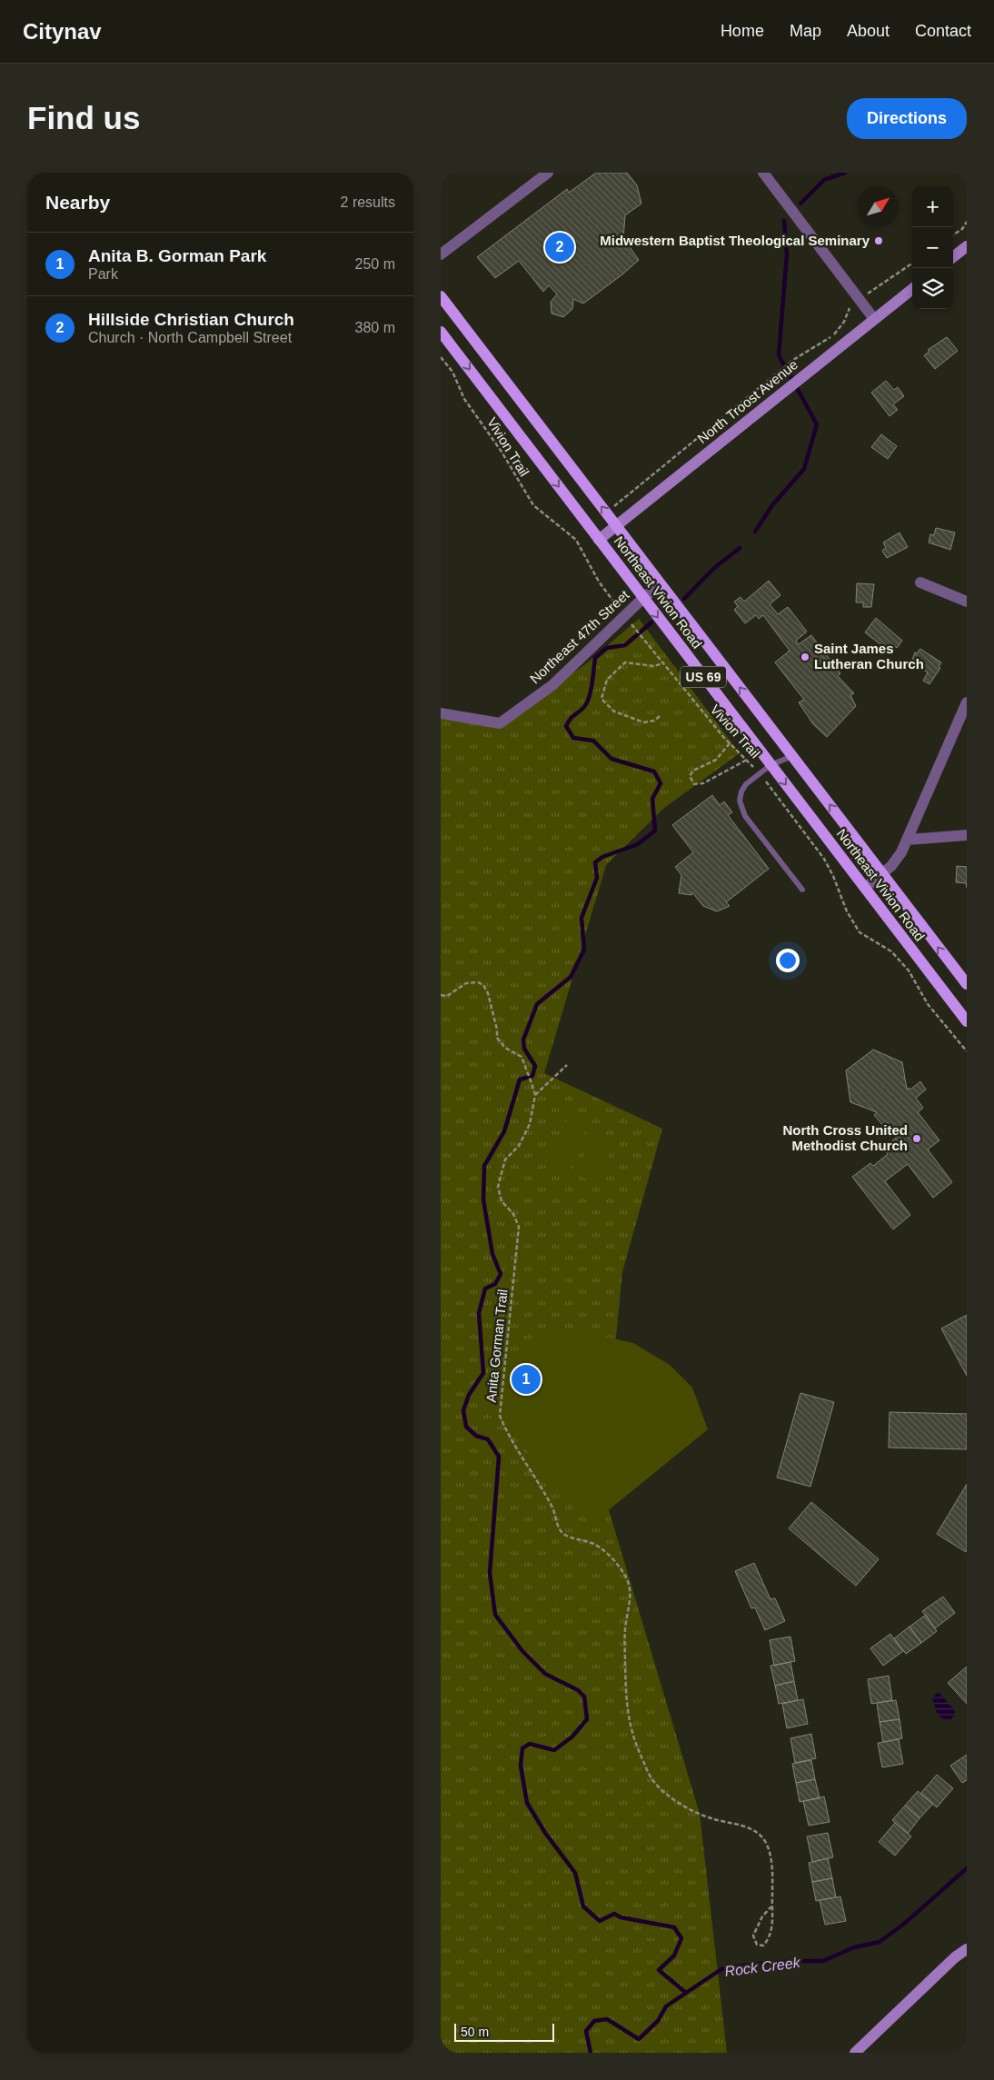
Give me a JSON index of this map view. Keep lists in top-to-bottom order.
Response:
{
  "streets": {
    "main road": ["Northeast Vivion Road", "US 69"],
    "street": ["North Troost Avenue", "Northeast 47th Street"],
    "path": ["Vivion Trail", "Anita Gorman Trail"]
  },
  "crossings": [
    ["North Troost Avenue", "Northeast Vivion Road"],
    ["Vivion Trail", "Northeast 47th Street"],
    ["Northeast Vivion Road", "Northeast 47th Street"]
  ],
  "water": ["Rock Creek"],
  "places": ["Midwestern Baptist Theological Seminary", "Saint James Lutheran Church", "North Cross United Methodist Church"],
  "scale_bar": "50 m",
  "north": "top right",
  "page": {
    "header": "Citynav",
    "nav": [
      "Home",
      "Map",
      "About",
      "Contact"
    ],
    "buttons": "Directions",
    "title": "Find us",
    "heading": ["Nearby", "2 results"],
    "map_buttons": ["+", "−"],
    "pins": ["2", "1"],
    "list": [
      {
        "mark": "1",
        "name": "Anita B. Gorman Park",
        "note": "Park",
        "value": "250 m"
      },
      {
        "mark": "2",
        "name": "Hillside Christian Church",
        "note": "Church · North Campbell Street",
        "value": "380 m"
      }
    ],
    "scale": "50 m"
  }
}
